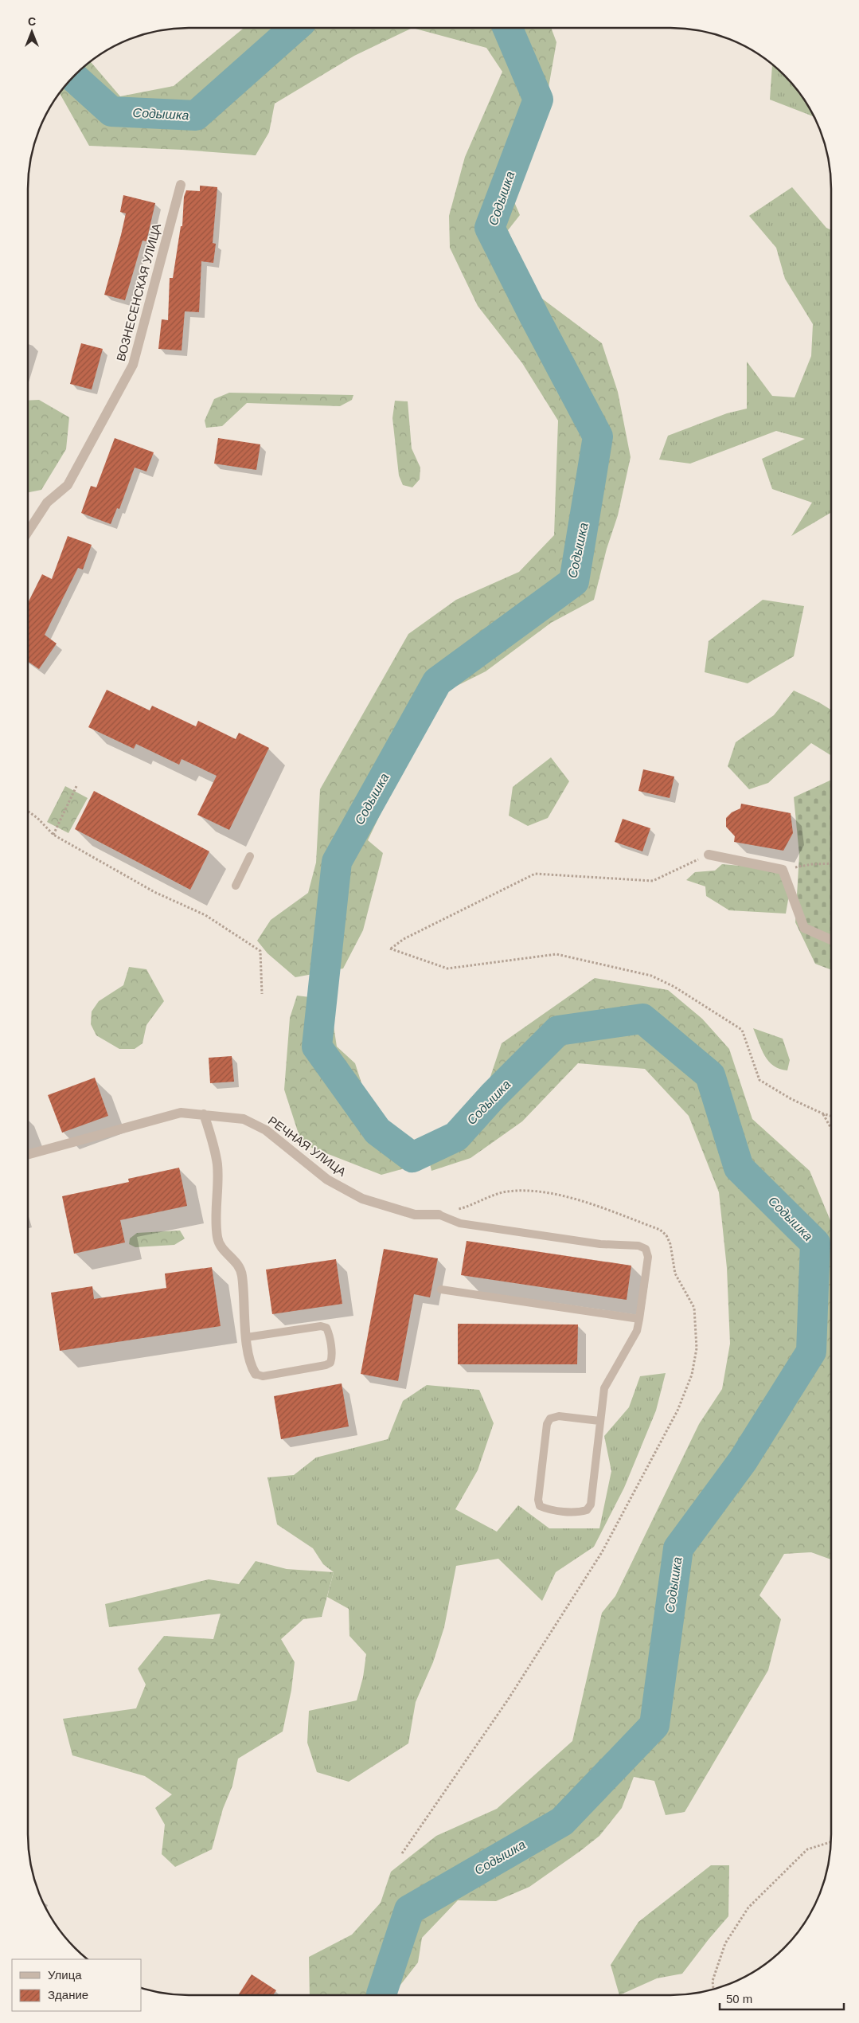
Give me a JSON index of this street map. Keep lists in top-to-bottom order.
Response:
{
  "streets": {
    "street": ["ВОЗНЕСЕНСКАЯ УЛИЦА", "РЕЧНАЯ УЛИЦА"]
  },
  "water": ["Содышка"],
  "legend": ["Улица", "Здание"],
  "scale_bar": "50 m",
  "north": "top"
}
